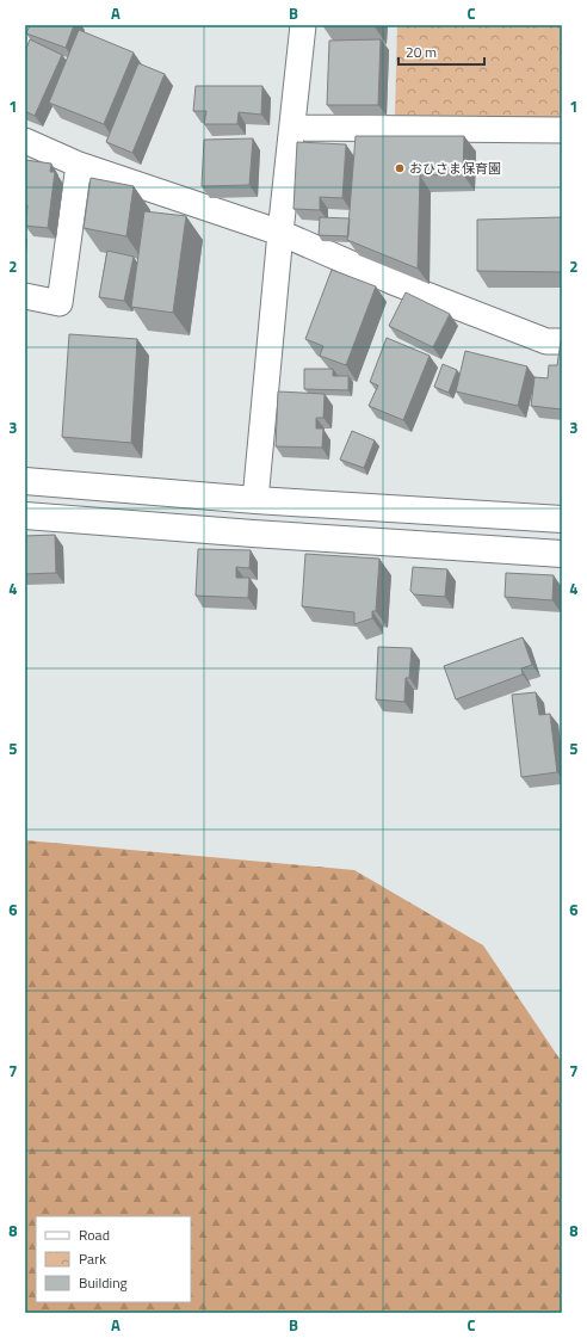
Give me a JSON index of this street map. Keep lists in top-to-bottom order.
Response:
{
  "places": ["おひさま保育園"],
  "legend": ["Road", "Park", "Building"],
  "scale_bar": "20 m",
  "grid": {
    "columns": ["A", "B", "C"],
    "rows": [
      "1",
      "2",
      "3",
      "4",
      "5",
      "6",
      "7",
      "8"
    ]
  }
}
